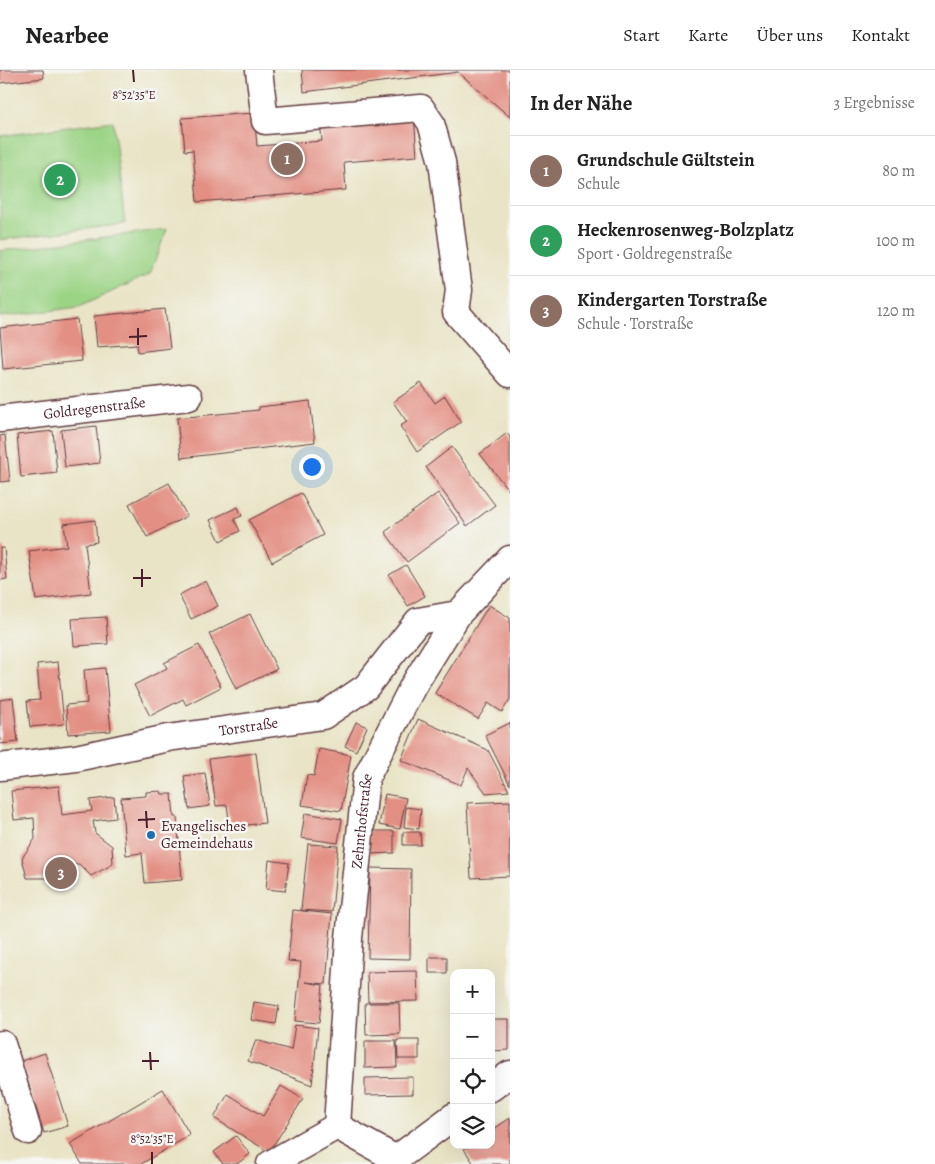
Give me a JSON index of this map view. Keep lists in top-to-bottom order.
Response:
{
  "streets": {
    "street": ["Goldregenstraße", "Torstraße", "Zehnthofstraße"]
  },
  "crossings": [
    ["Torstraße", "Zehnthofstraße"]
  ],
  "places": ["Evangelisches Gemeindehaus"],
  "page": {
    "header": "Nearbee",
    "nav": [
      "Start",
      "Karte",
      "Über uns",
      "Kontakt"
    ],
    "heading": ["In der Nähe", "3 Ergebnisse"],
    "list": [
      {
        "mark": "1",
        "name": "Grundschule Gültstein",
        "note": "Schule",
        "value": "80 m"
      },
      {
        "mark": "2",
        "name": "Heckenrosenweg-Bolzplatz",
        "note": "Sport · Goldregenstraße",
        "value": "100 m"
      },
      {
        "mark": "3",
        "name": "Kindergarten Torstraße",
        "note": "Schule · Torstraße",
        "value": "120 m"
      }
    ],
    "pins": ["1", "2", "3"],
    "map_buttons": ["+", "−"]
  },
  "coordinates": ["8°52'35\"E"]
}
